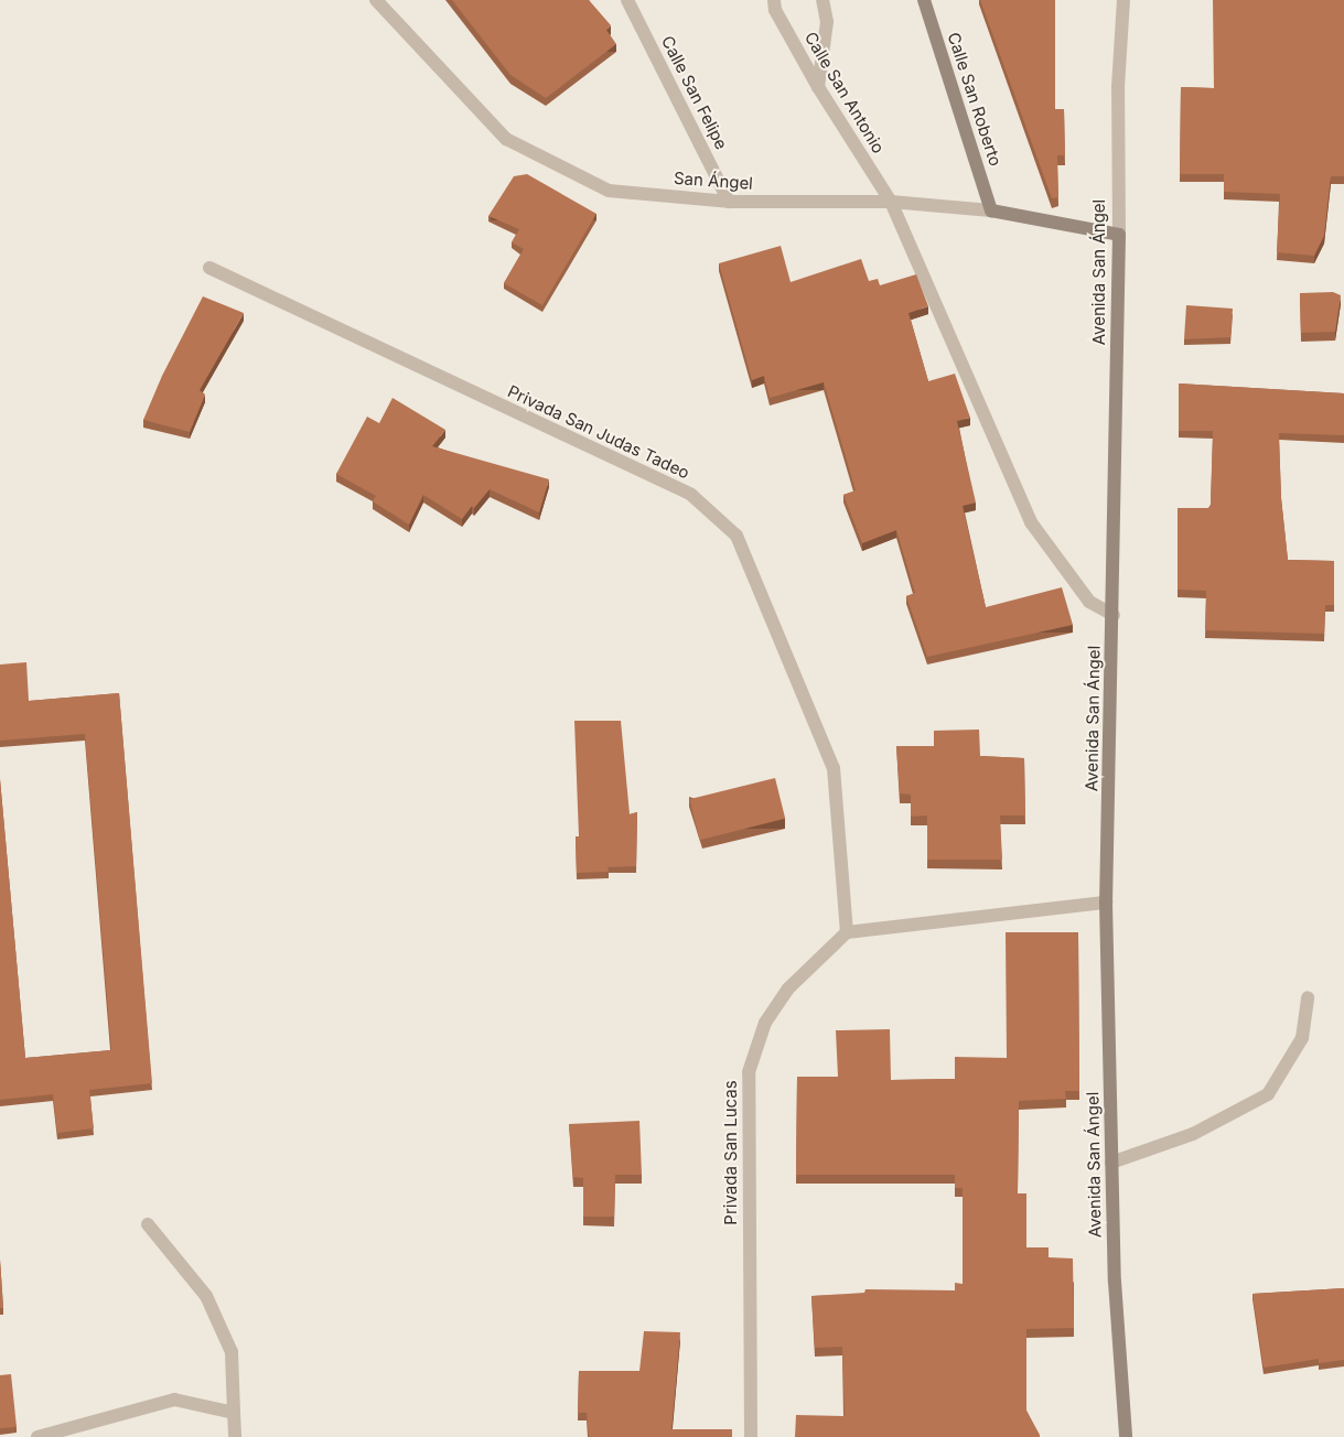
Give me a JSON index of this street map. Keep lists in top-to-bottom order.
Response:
{
  "streets": {
    "main road": ["Calle San Roberto", "San Ángel", "Avenida San Ángel"],
    "street": [
      "Calle San Felipe",
      "Calle San Antonio",
      "Privada San Judas Tadeo",
      "Privada San Lucas"
    ]
  },
  "crossings": [
    ["Calle San Felipe", "San Ángel"],
    ["Calle San Antonio", "San Ángel"],
    ["Calle San Antonio", "Avenida San Ángel"],
    ["Calle San Roberto", "San Ángel"],
    ["San Ángel", "Avenida San Ángel"],
    ["Privada San Judas Tadeo", "Privada San Lucas"]
  ]
}
